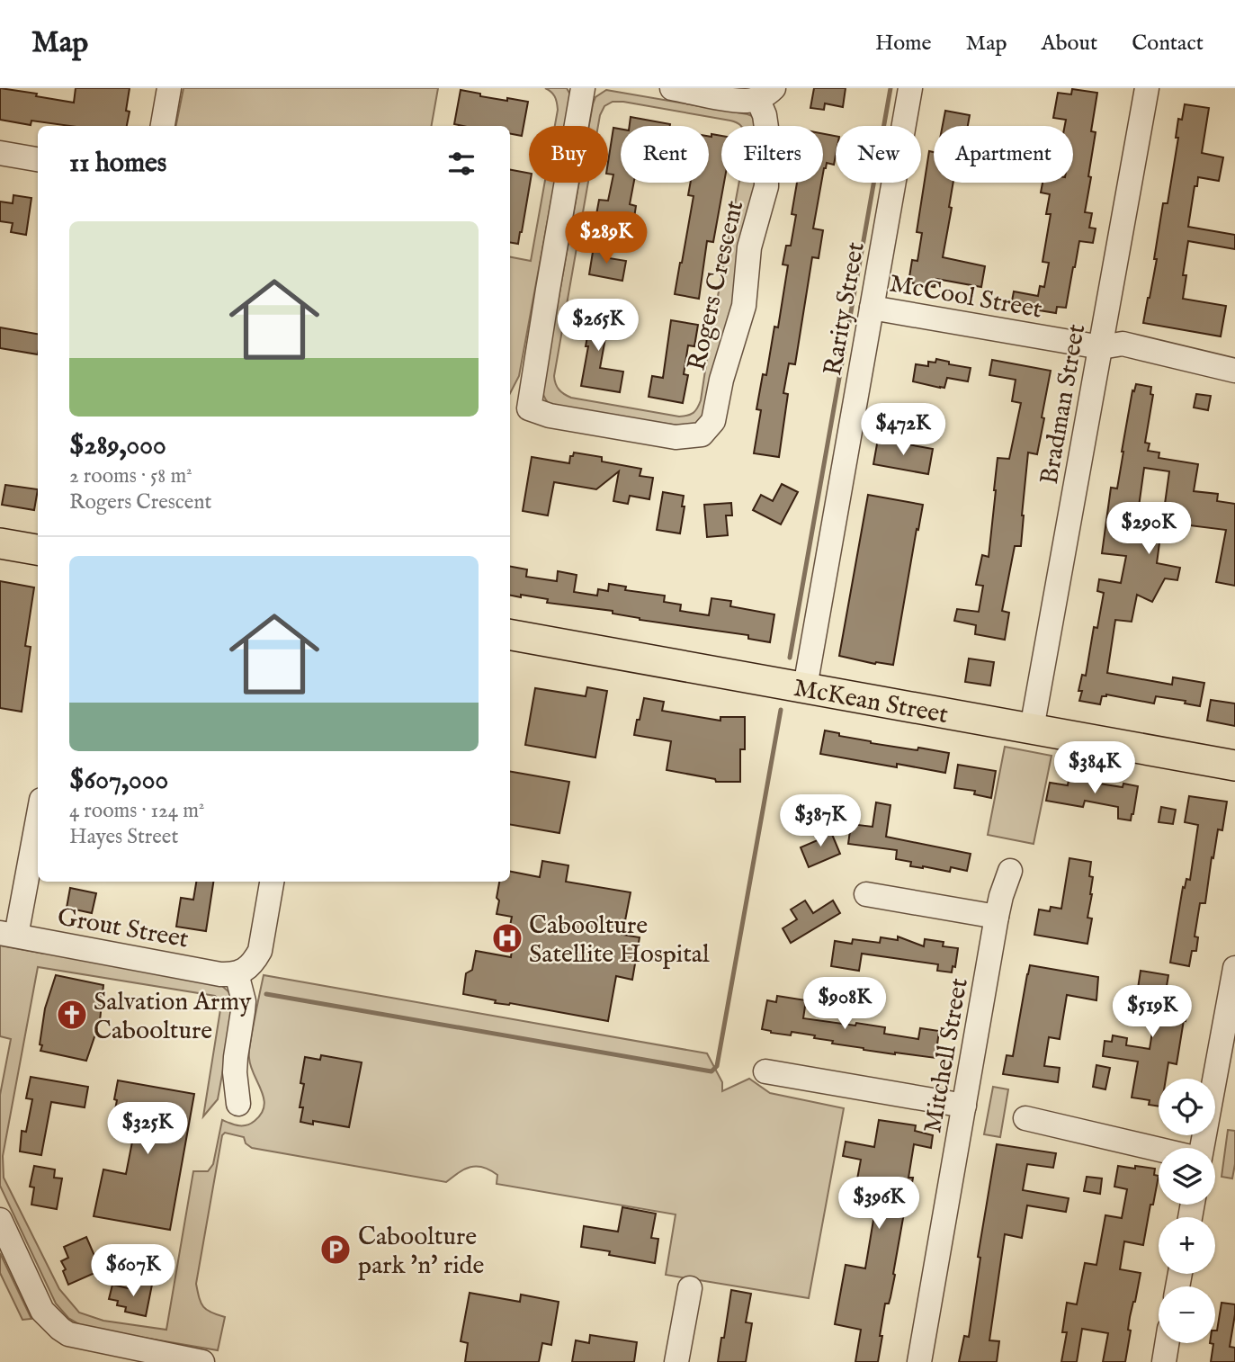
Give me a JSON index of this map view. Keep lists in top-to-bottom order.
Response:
{
  "streets": {
    "main road": ["McKean Street"],
    "street": [
      "Rogers Crescent",
      "McCool Street",
      "Rarity Street",
      "Bradman Street",
      "Grout Street",
      "Mitchell Street"
    ]
  },
  "crossings": [
    ["McCool Street", "Rarity Street"],
    ["McCool Street", "Bradman Street"],
    ["Rarity Street", "McKean Street"],
    ["Bradman Street", "McKean Street"]
  ],
  "places": {
    "hospital": ["Caboolture Satellite Hospital"],
    "church": ["Salvation Army Caboolture"],
    "parking": ["Caboolture park 'n' ride"]
  },
  "page": {
    "header": "Map",
    "nav": [
      "Home",
      "Map",
      "About",
      "Contact"
    ],
    "chip": [
      "Buy",
      "Rent",
      "Filters",
      "New",
      "Apartment"
    ],
    "heading": "11 homes",
    "list": [
      {
        "name": "$289,000",
        "note": "2 rooms · 58 m² · Rogers Crescent"
      },
      {
        "name": "$607,000",
        "note": "4 rooms · 124 m² · Hayes Street"
      }
    ],
    "price": [
      "$289K",
      "$265K",
      "$472K",
      "$290K",
      "$384K",
      "$387K",
      "$908K",
      "$519K",
      "$325K",
      "$396K",
      "$607K"
    ],
    "map_buttons": ["+", "−"]
  }
}
